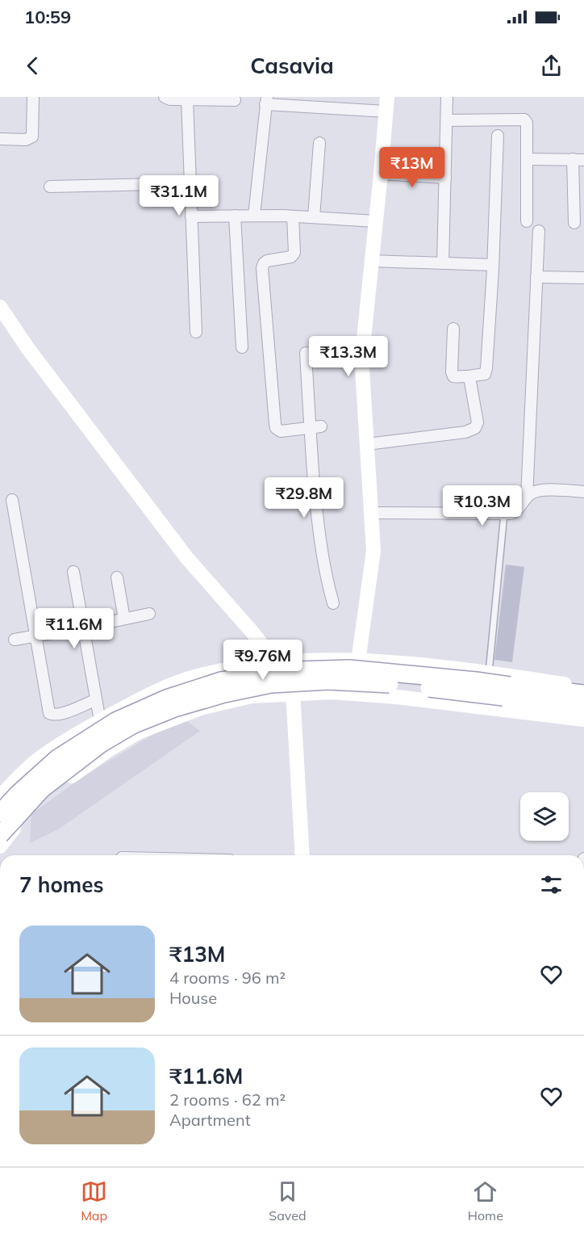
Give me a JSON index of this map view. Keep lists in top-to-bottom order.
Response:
{
  "page": {
    "status": "10:59",
    "header": "Casavia",
    "price": [
      "₹13M",
      "₹31.1M",
      "₹13.3M",
      "₹29.8M",
      "₹10.3M",
      "₹11.6M",
      "₹9.76M"
    ],
    "heading": "7 homes",
    "list": [
      {
        "name": "₹13M",
        "note": "4 rooms · 96 m² · House"
      },
      {
        "name": "₹11.6M",
        "note": "2 rooms · 62 m² · Apartment"
      }
    ],
    "tabs": ["Map", "Saved", "Home"]
  }
}
